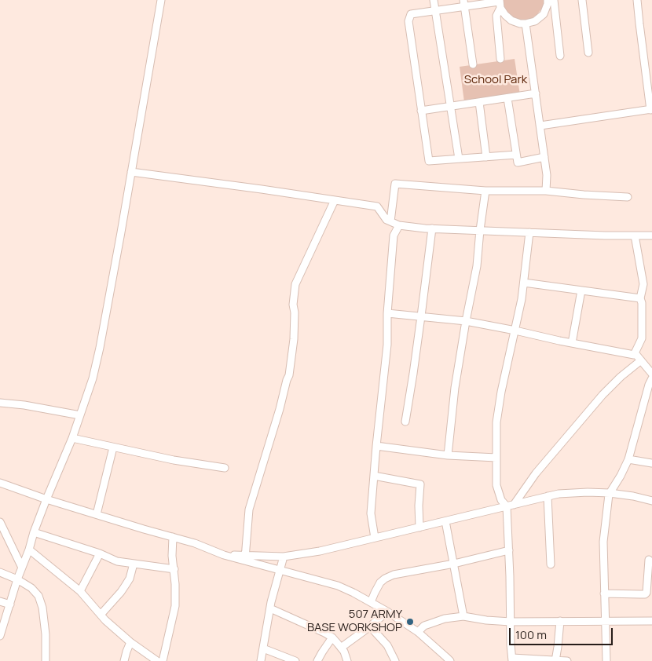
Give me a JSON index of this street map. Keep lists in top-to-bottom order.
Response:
{
  "parks": ["School Park"],
  "places": ["507 ARMY BASE WORKSHOP"],
  "scale_bar": "100 m"
}
